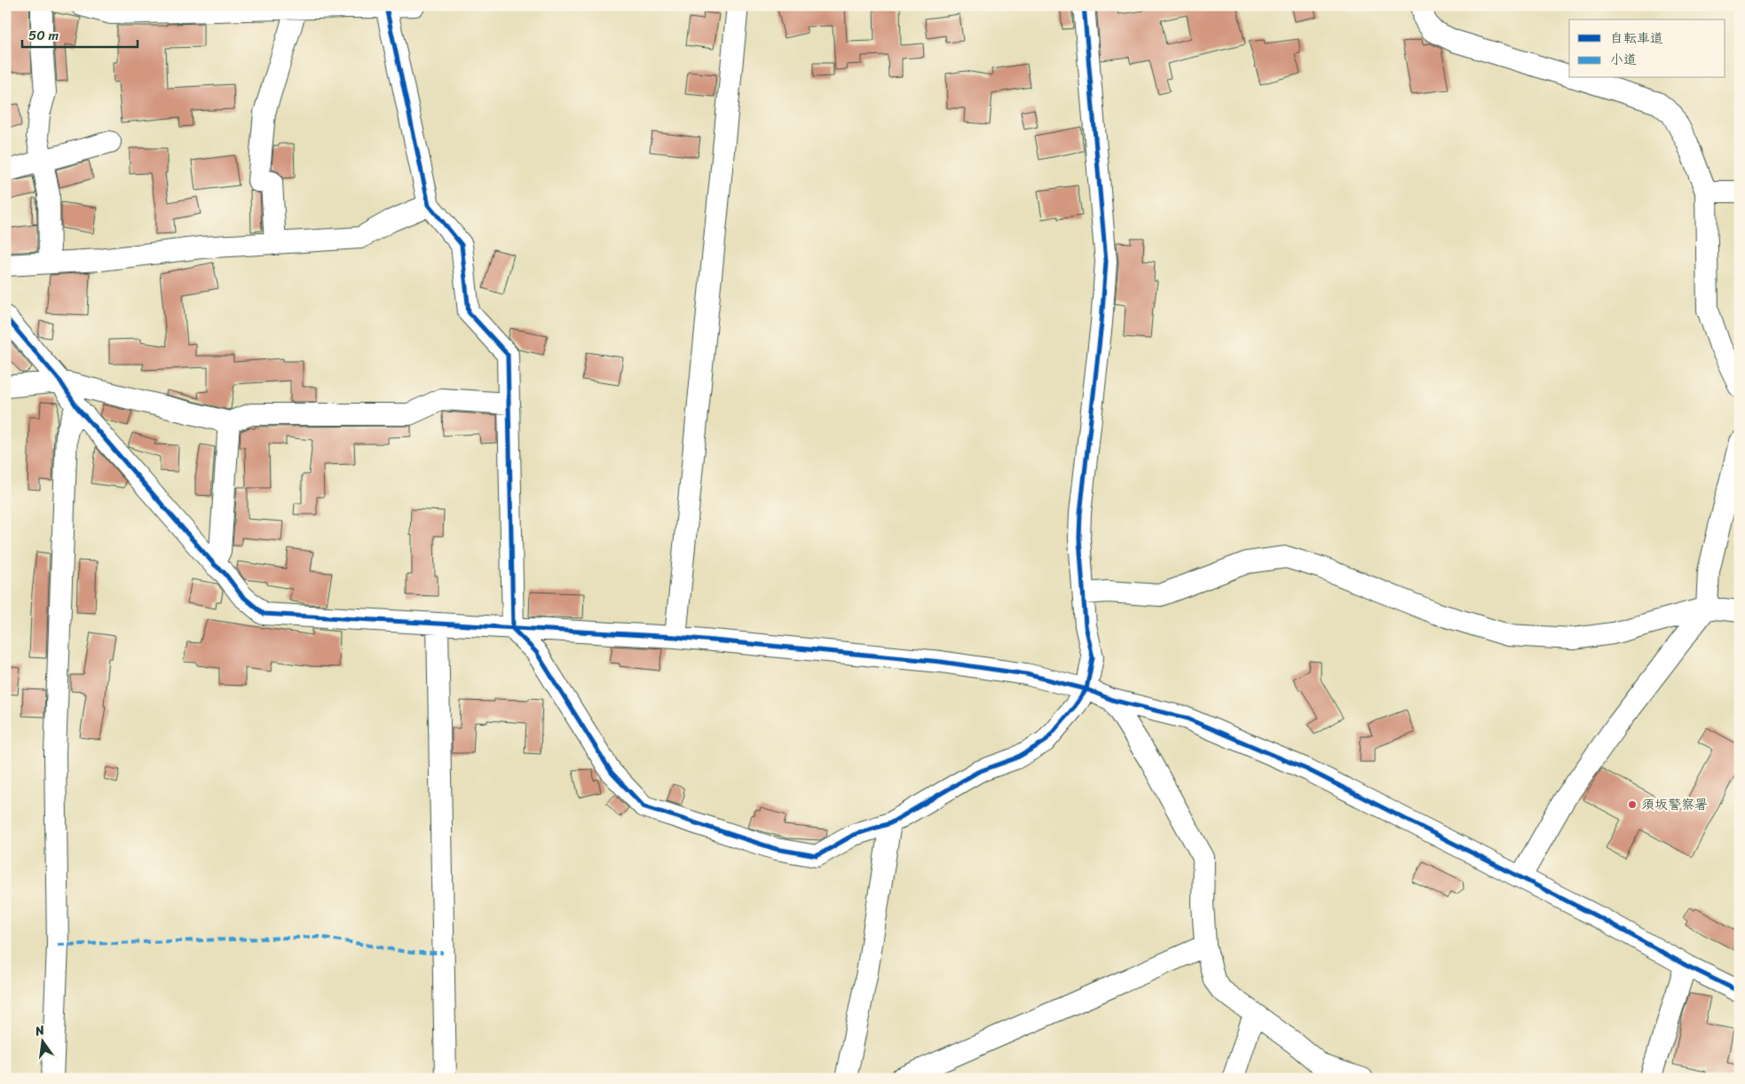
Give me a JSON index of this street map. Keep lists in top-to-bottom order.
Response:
{
  "places": ["須坂警察署"],
  "legend": ["自転車道", "小道"],
  "scale_bar": "50 m",
  "north": "top"
}
